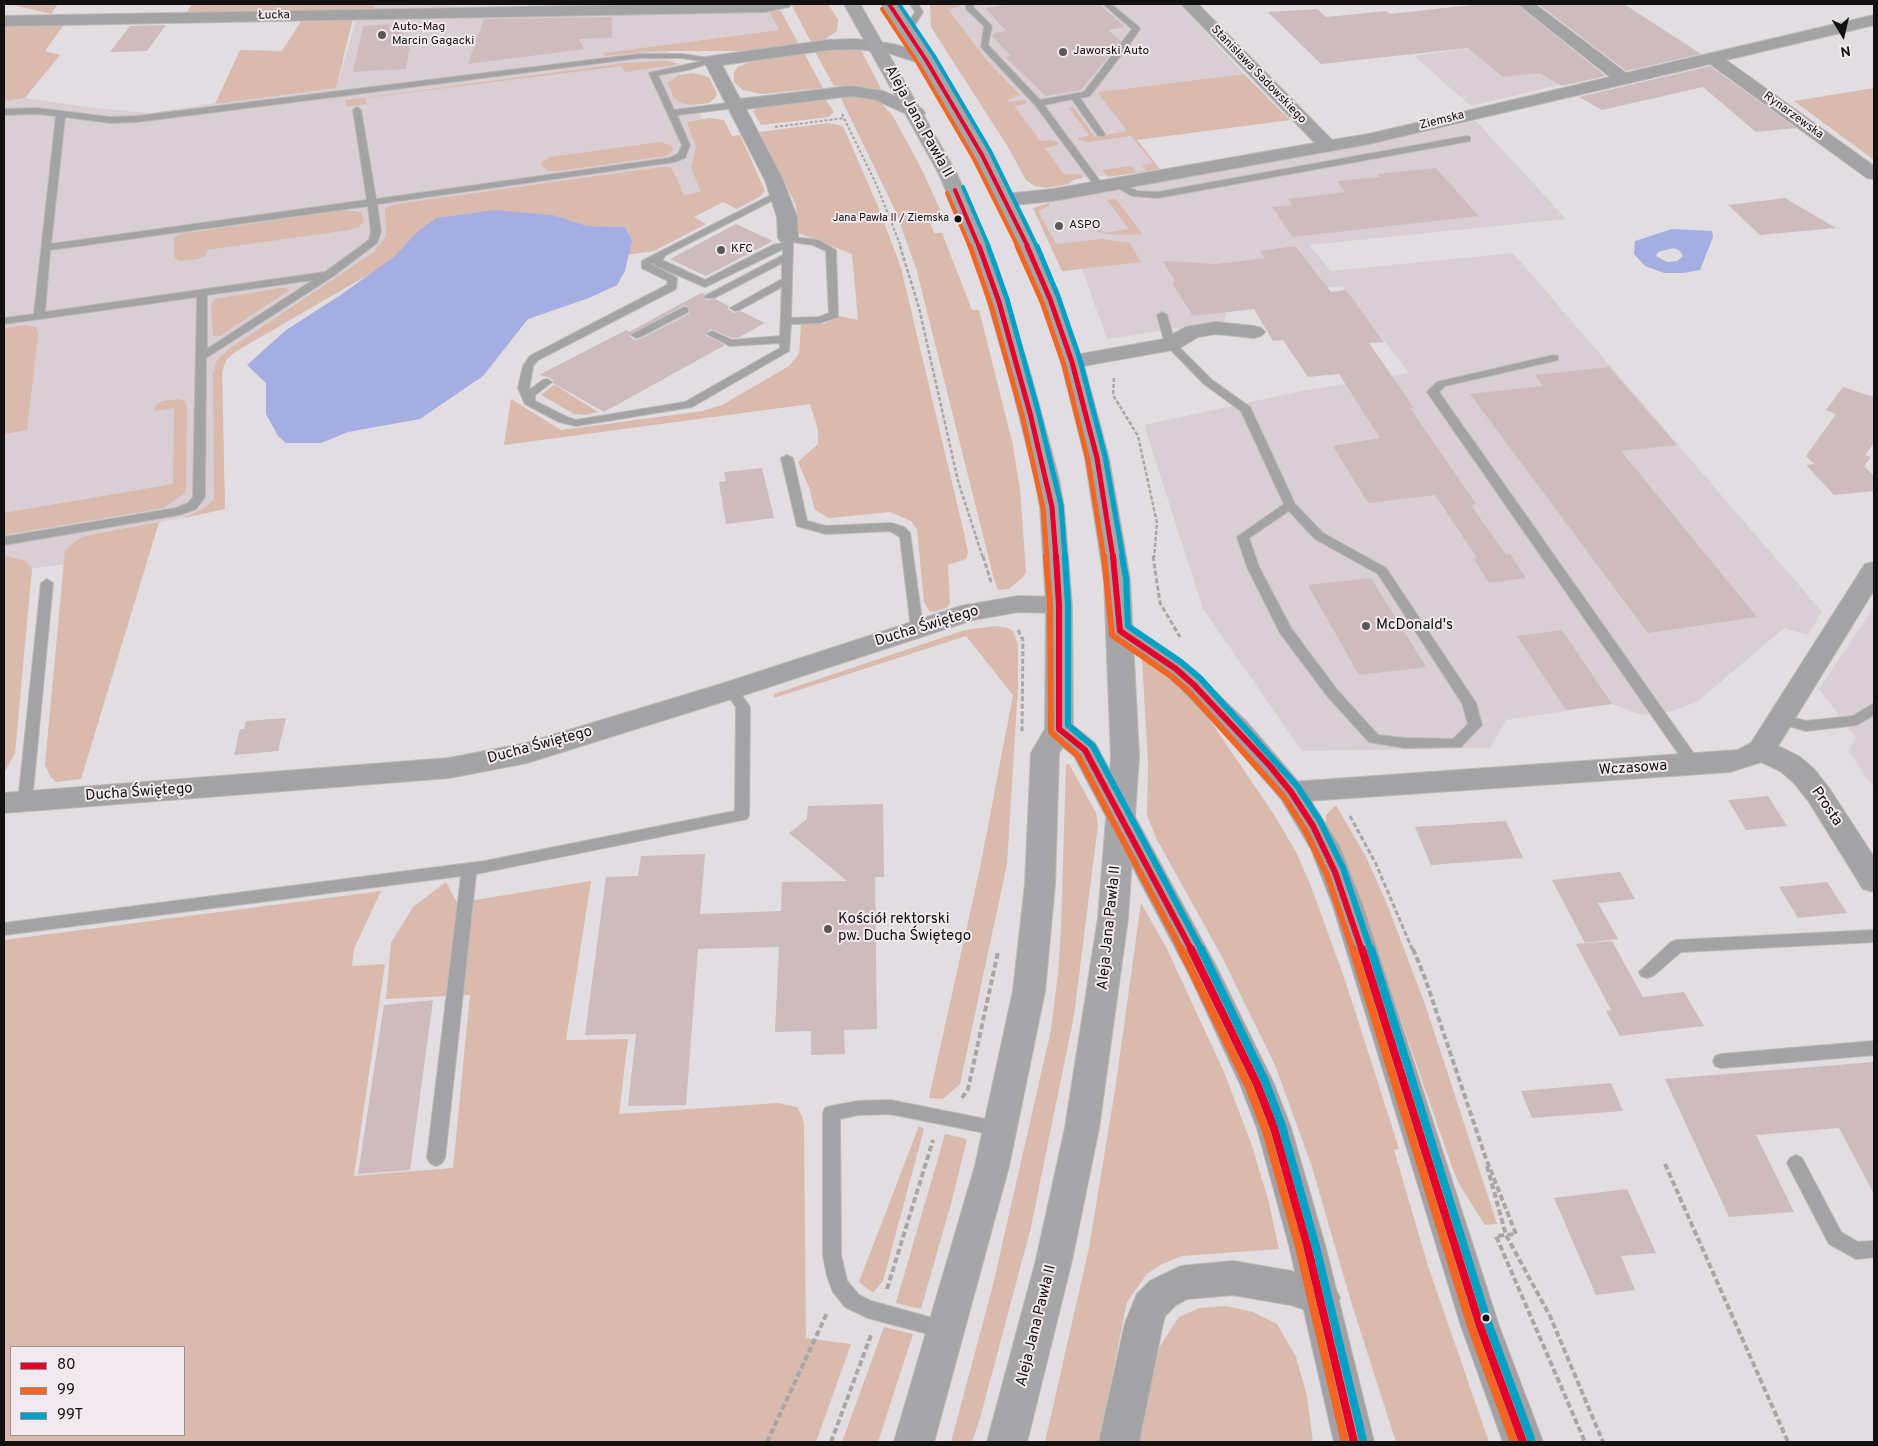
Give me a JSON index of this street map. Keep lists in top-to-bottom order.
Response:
{
  "streets": {
    "main road": ["Aleja Jana Pawła II"],
    "street": [
      "Łucka",
      "Stanisława Sadowskiego",
      "Rynarzewska",
      "Ziemska",
      "Ducha Świętego",
      "Wczasowa",
      "Prosta"
    ]
  },
  "crossings": [
    ["Stanisława Sadowskiego", "Ziemska"],
    ["Rynarzewska", "Ziemska"],
    ["Ziemska", "Aleja Jana Pawła II"],
    ["Aleja Jana Pawła II", "Ducha Świętego"],
    ["Wczasowa", "Prosta"]
  ],
  "places": [
    "Auto-Mag Marcin Gagacki",
    "Jaworski Auto",
    "Jana Pawła II / Ziemska",
    "ASPO",
    "KFC",
    "McDonald's",
    "Kościół rektorski pw. Ducha Świętego"
  ],
  "lines": ["transit line 80", "transit line 99T", "transit line 99"],
  "legend": ["80", "99", "99T"],
  "north": "bottom"
}
